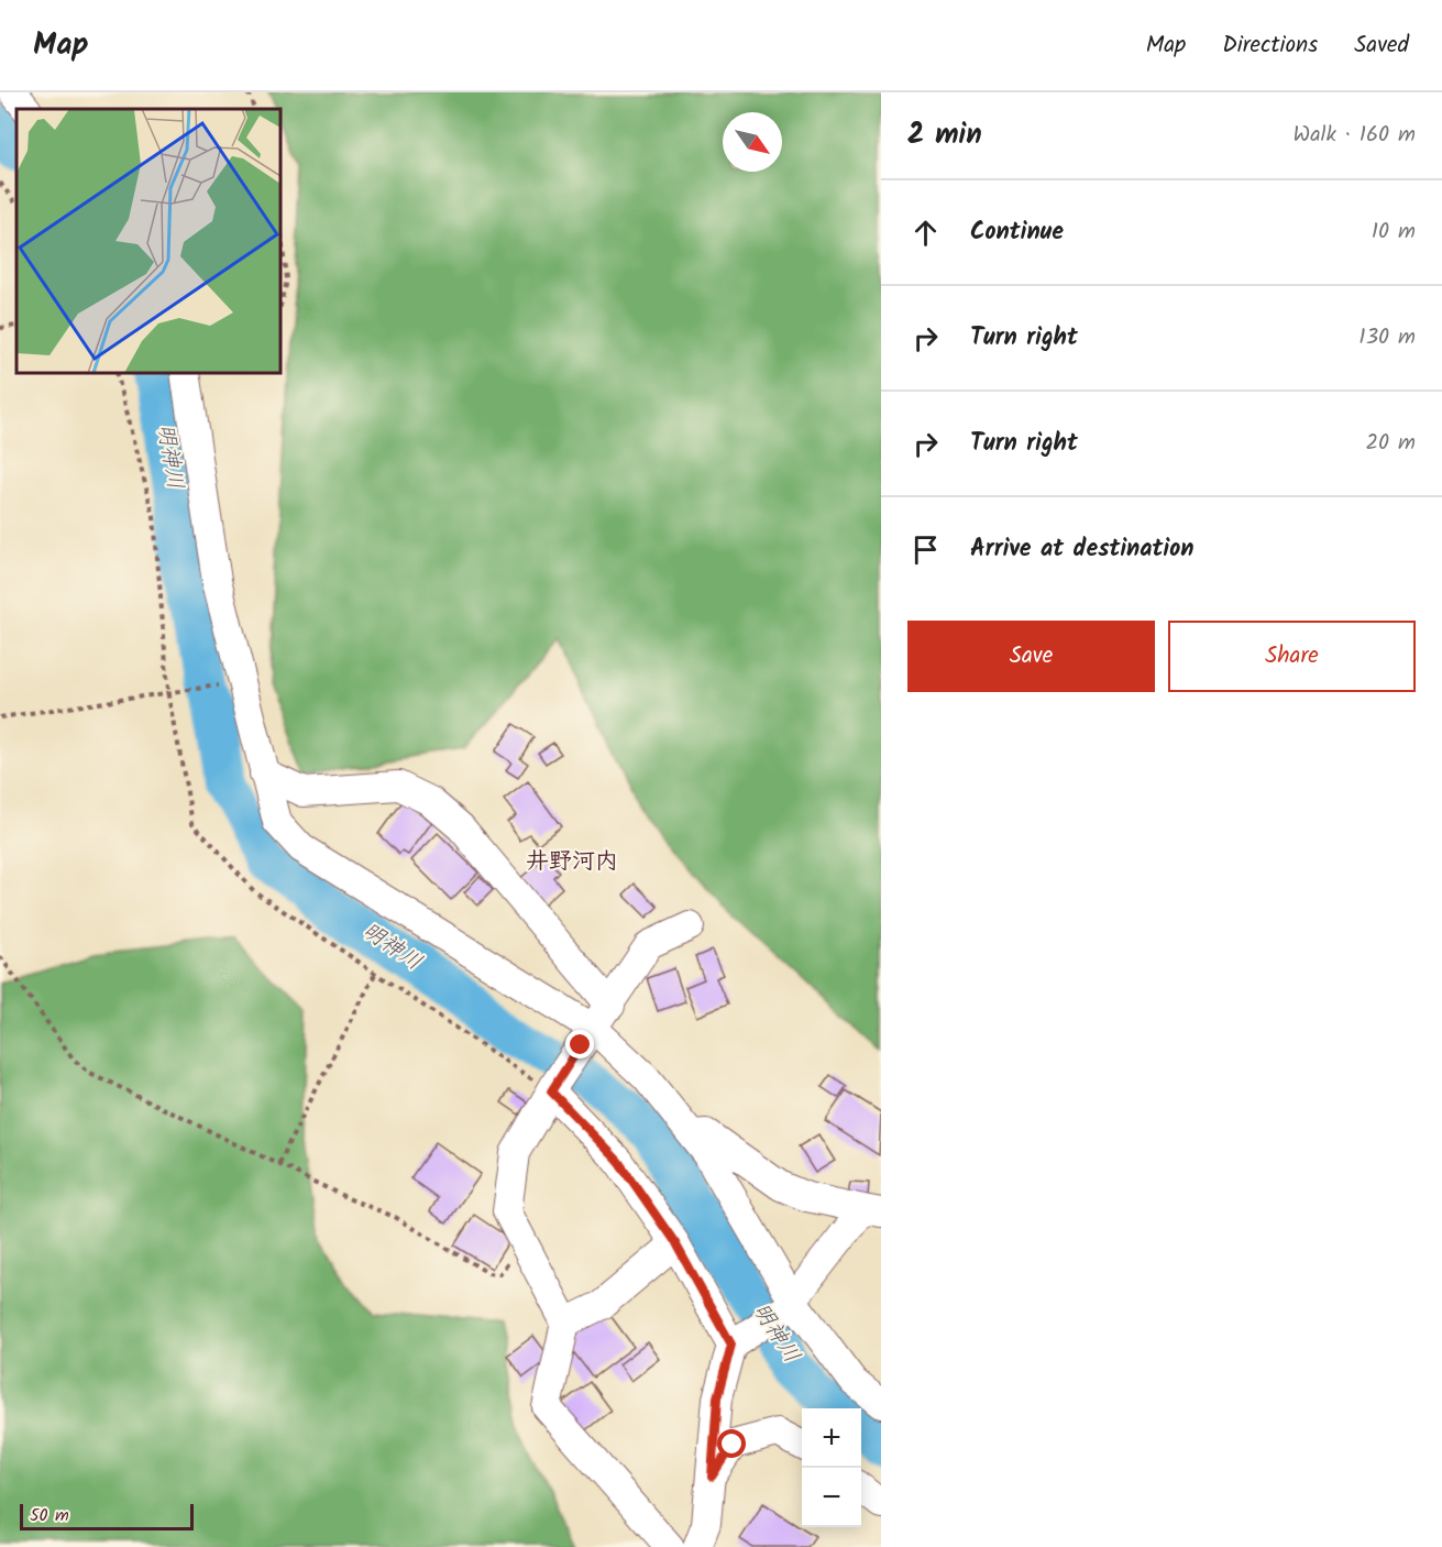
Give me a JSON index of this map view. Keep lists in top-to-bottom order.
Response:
{
  "districts": ["井野河内"],
  "water": ["明神川"],
  "scale_bar": "50 m",
  "north": "bottom right",
  "page": {
    "header": "Map",
    "nav": ["Map", "Directions", "Saved"],
    "heading": ["2 min", "Walk · 160 m"],
    "list": [
      ["Continue", "10 m"],
      ["Turn right", "130 m"],
      ["Turn right", "20 m"],
      "Arrive at destination"
    ],
    "buttons": ["Save", "Share"],
    "map_buttons": ["+", "−"],
    "scale": "50 m"
  }
}
